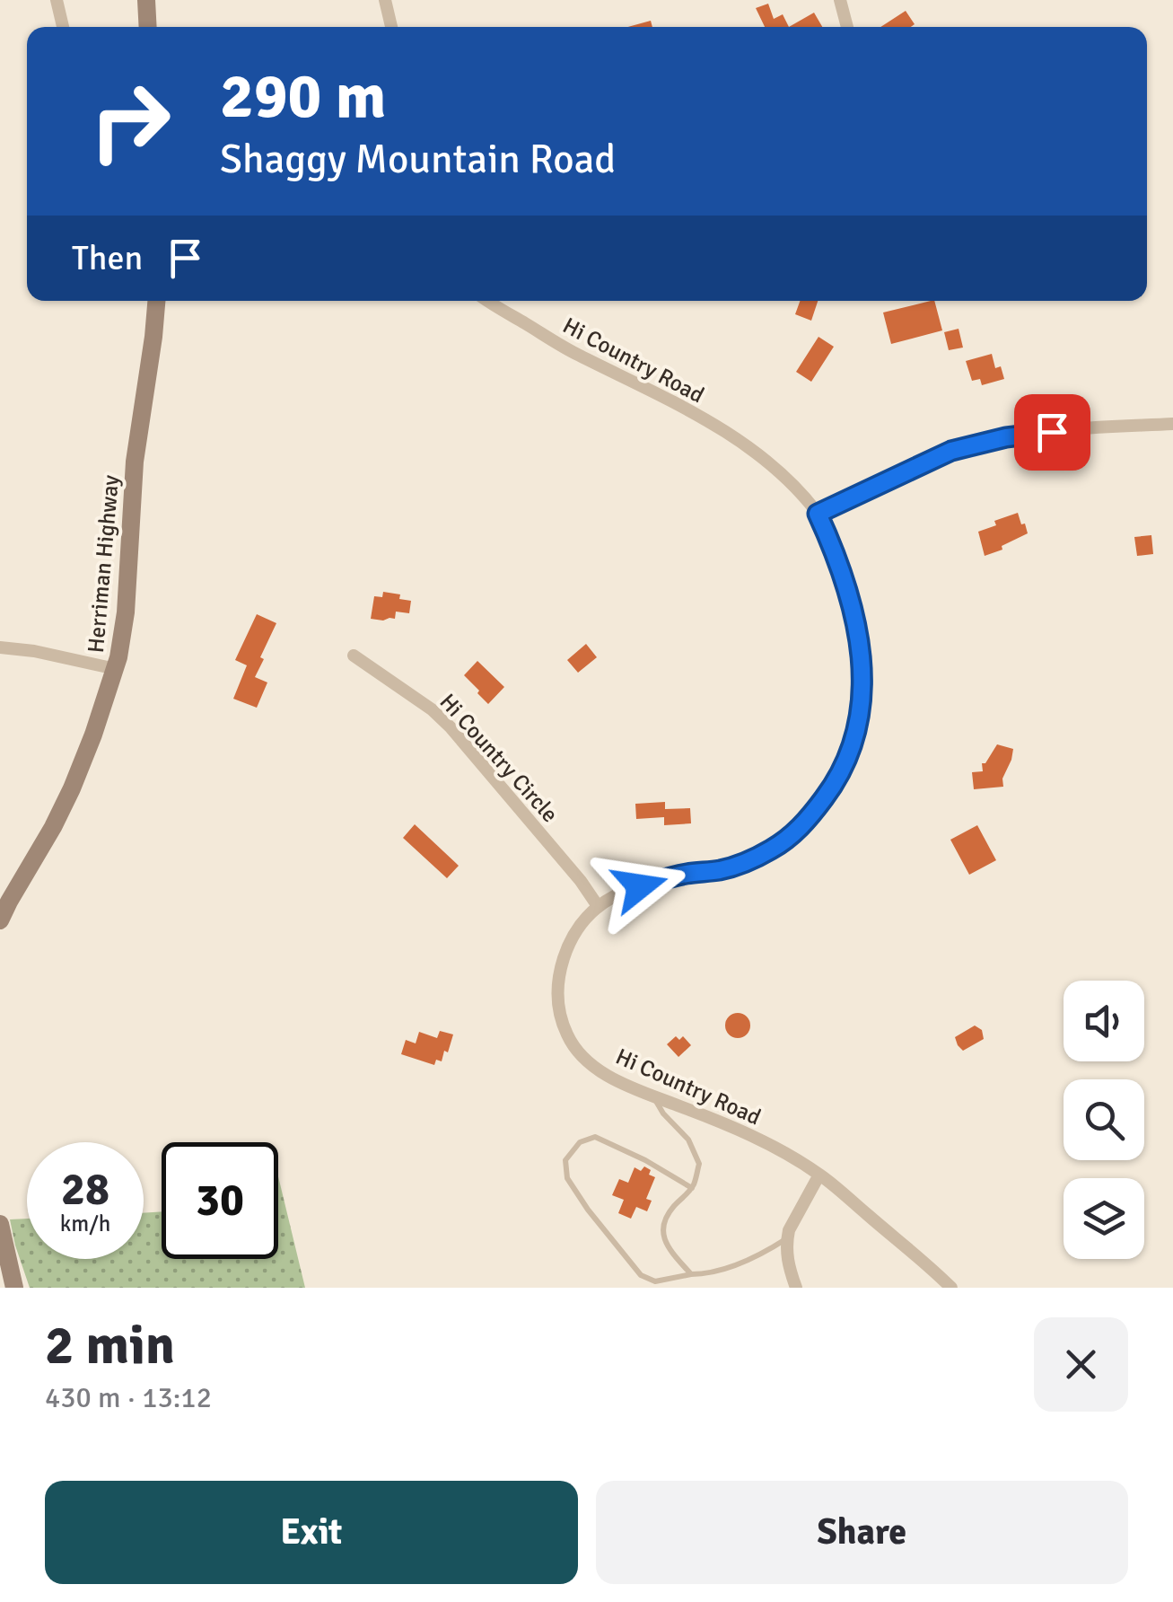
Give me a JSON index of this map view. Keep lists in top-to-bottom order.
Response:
{
  "streets": {
    "main road": ["Herriman Highway"],
    "street": ["Hi Country Road", "Hi Country Circle"]
  },
  "crossings": [
    ["Hi Country Road", "Hi Country Circle"]
  ],
  "page": {
    "turn": ["290 m", "Shaggy Mountain Road"],
    "then": "Then",
    "speed": "28 km/h",
    "limit": "30",
    "heading": ["2 min", "430 m · 13:12"],
    "buttons": ["Exit", "Share"]
  }
}
